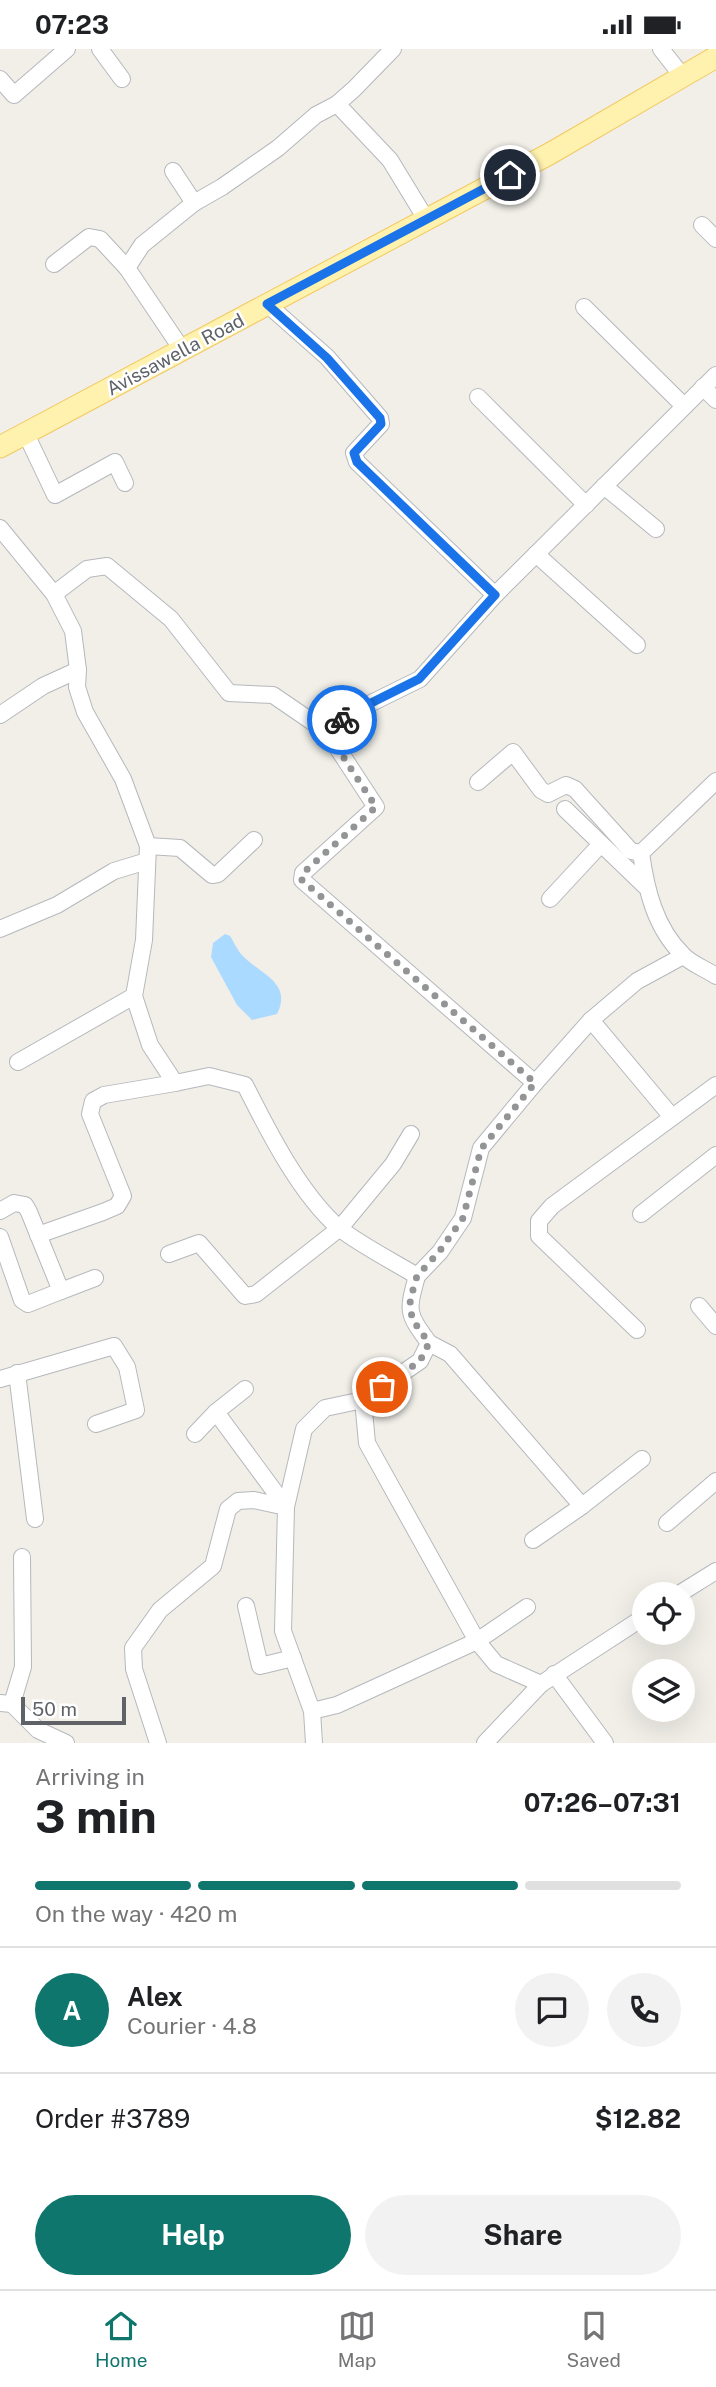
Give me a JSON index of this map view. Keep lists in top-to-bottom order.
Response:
{
  "streets": {
    "main road": ["Avissawella Road"]
  },
  "scale_bar": "50 m",
  "page": {
    "status": "07:23",
    "scale": "50 m",
    "heading": ["3 min", "Arriving in", "07:26–07:31"],
    "panel": [
      "Alex",
      "Courier · 4.8",
      "Order #3789",
      "$12.82"
    ],
    "bar": "On the way · 420 m",
    "round": "A",
    "buttons": ["Help", "Share"],
    "tabs": ["Home", "Map", "Saved"]
  }
}
